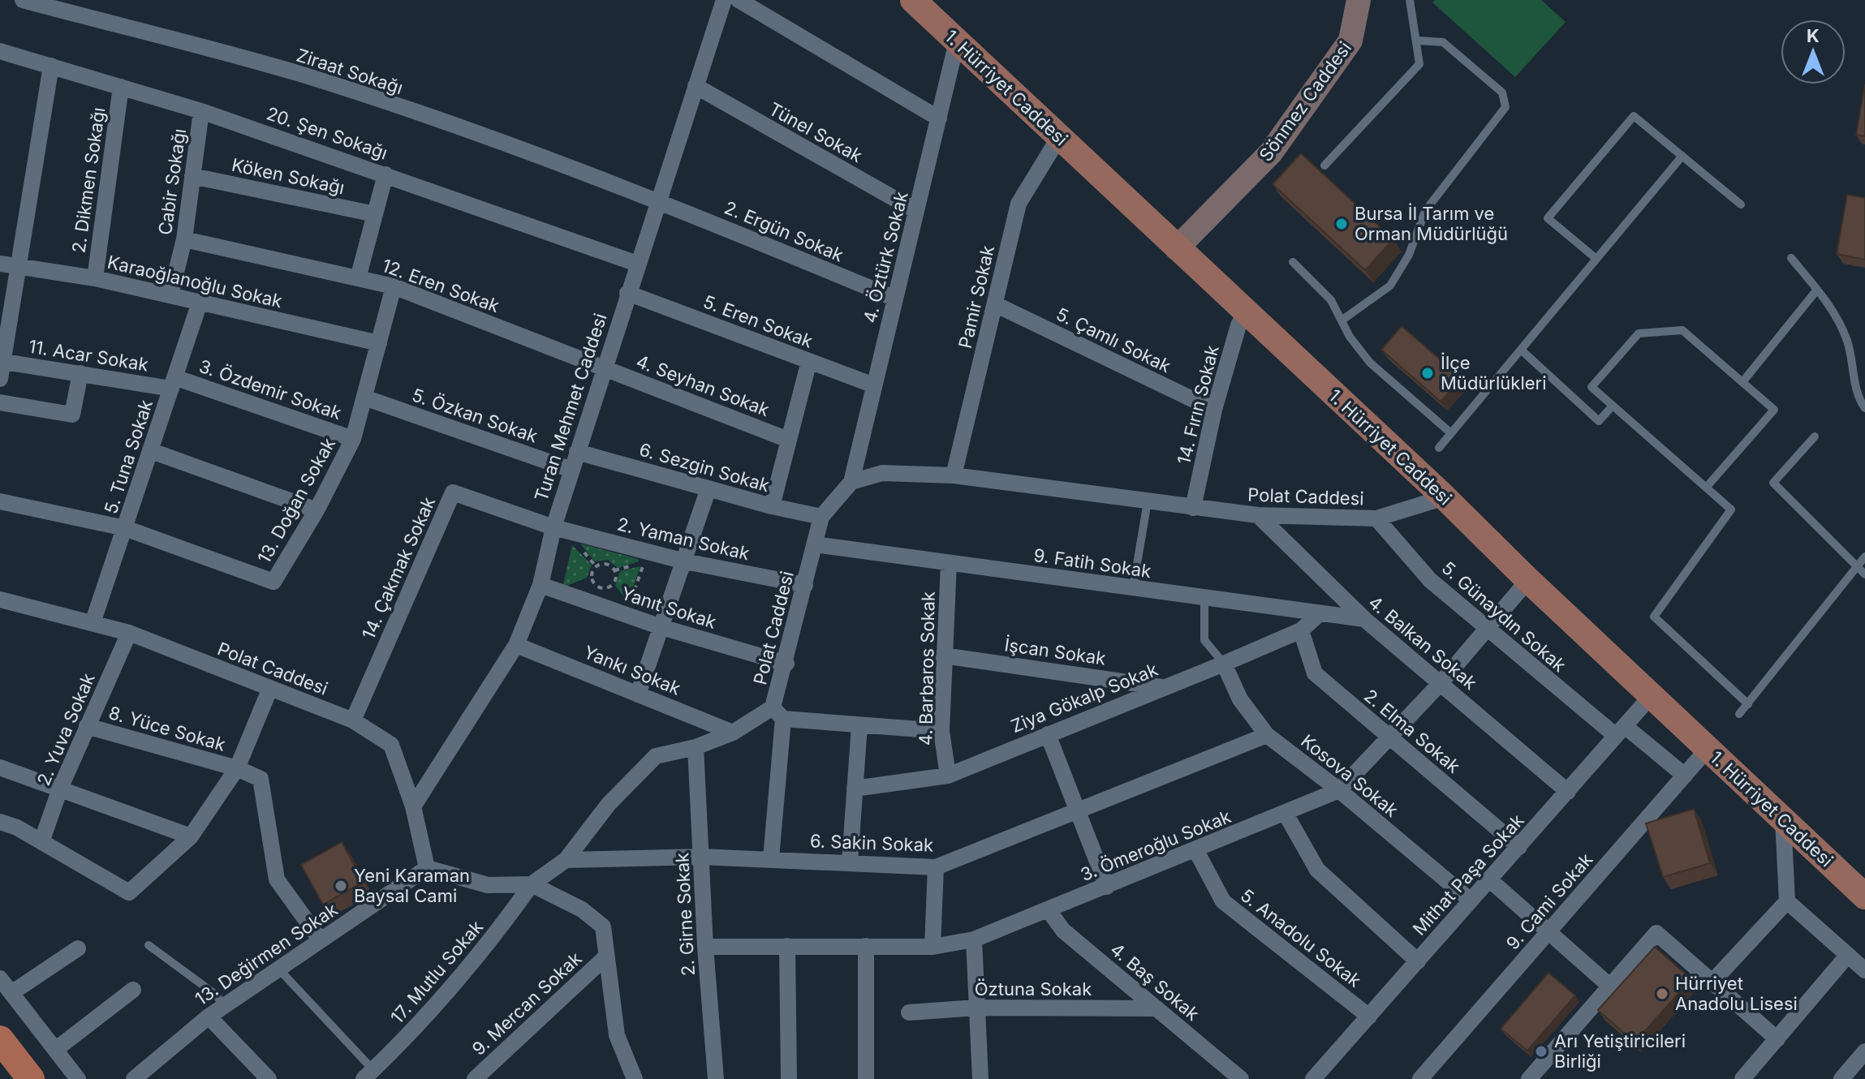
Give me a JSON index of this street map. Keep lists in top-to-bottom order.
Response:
{
  "streets": {
    "main road": ["1. Hürriyet Caddesi", "Sönmez Caddesi"],
    "street": [
      "Ziraat Sokağı",
      "Tünel Sokak",
      "20. Şen Sokağı",
      "Köken Sokağı",
      "2. Dikmen Sokağı",
      "Cabir Sokağı",
      "2. Ergün Sokak",
      "4. Öztürk Sokak",
      "Karaoğlanoğlu Sokak",
      "12. Eren Sokak",
      "Pamir Sokak",
      "5. Eren Sokak",
      "5. Çamlı Sokak",
      "11. Acar Sokak",
      "4. Seyhan Sokak",
      "3. Özdemir Sokak",
      "14. Fırın Sokak",
      "Turan Mehmet Caddesi",
      "5. Özkan Sokak",
      "5. Tuna Sokak",
      "6. Sezgin Sokak",
      "Polat Caddesi",
      "13. Doğan Sokak",
      "2. Yaman Sokak",
      "9. Fatih Sokak",
      "14. Çakmak Sokak",
      "Yanıt Sokak",
      "5. Günaydın Sokak",
      "4. Balkan Sokak",
      "İşcan Sokak",
      "4. Barbaros Sokak",
      "Yankı Sokak",
      "Ziya Gökalp Sokak",
      "8. Yüce Sokak",
      "2. Yuva Sokak",
      "2. Elma Sokak",
      "Kosova Sokak",
      "6. Sakin Sokak",
      "3. Ömeroğlu Sokak",
      "Mithat Paşa Sokak",
      "9. Cami Sokak",
      "2. Girne Sokak",
      "5. Anadolu Sokak",
      "13. Değirmen Sokak",
      "17. Mutlu Sokak",
      "4. Baş Sokak",
      "Öztuna Sokak",
      "9. Mercan Sokak"
    ]
  },
  "crossings": [
    ["Ziraat Sokağı", "2. Ergün Sokak"],
    ["Ziraat Sokağı", "Turan Mehmet Caddesi"],
    ["1. Hürriyet Caddesi", "Sönmez Caddesi"],
    ["1. Hürriyet Caddesi", "4. Öztürk Sokak"],
    ["1. Hürriyet Caddesi", "Pamir Sokak"],
    ["1. Hürriyet Caddesi", "14. Fırın Sokak"],
    ["1. Hürriyet Caddesi", "Polat Caddesi"],
    ["1. Hürriyet Caddesi", "3. Ömeroğlu Sokak"],
    ["1. Hürriyet Caddesi", "Mithat Paşa Sokak"],
    ["1. Hürriyet Caddesi", "9. Cami Sokak"],
    ["Tünel Sokak", "4. Öztürk Sokak"],
    ["Tünel Sokak", "Turan Mehmet Caddesi"],
    ["20. Şen Sokağı", "2. Dikmen Sokağı"],
    ["20. Şen Sokağı", "Cabir Sokağı"],
    ["20. Şen Sokağı", "Turan Mehmet Caddesi"],
    ["Köken Sokağı", "Cabir Sokağı"],
    ["2. Dikmen Sokağı", "Karaoğlanoğlu Sokak"],
    ["Cabir Sokağı", "Karaoğlanoğlu Sokak"],
    ["Cabir Sokağı", "12. Eren Sokak"],
    ["2. Ergün Sokak", "4. Öztürk Sokak"],
    ["2. Ergün Sokak", "Turan Mehmet Caddesi"],
    ["4. Öztürk Sokak", "5. Eren Sokak"],
    ["4. Öztürk Sokak", "Polat Caddesi"],
    ["Karaoğlanoğlu Sokak", "5. Tuna Sokak"],
    ["Karaoğlanoğlu Sokak", "13. Doğan Sokak"],
    ["12. Eren Sokak", "4. Seyhan Sokak"],
    ["12. Eren Sokak", "Turan Mehmet Caddesi"],
    ["12. Eren Sokak", "13. Doğan Sokak"],
    ["Pamir Sokak", "5. Çamlı Sokak"],
    ["Pamir Sokak", "Polat Caddesi"],
    ["5. Eren Sokak", "Turan Mehmet Caddesi"],
    ["5. Çamlı Sokak", "14. Fırın Sokak"],
    ["11. Acar Sokak", "3. Özdemir Sokak"],
    ["11. Acar Sokak", "5. Tuna Sokak"],
    ["4. Seyhan Sokak", "Turan Mehmet Caddesi"],
    ["3. Özdemir Sokak", "5. Tuna Sokak"],
    ["3. Özdemir Sokak", "13. Doğan Sokak"],
    ["14. Fırın Sokak", "Polat Caddesi"],
    ["Turan Mehmet Caddesi", "5. Özkan Sokak"],
    ["Turan Mehmet Caddesi", "6. Sezgin Sokak"],
    ["Turan Mehmet Caddesi", "Polat Caddesi"],
    ["Turan Mehmet Caddesi", "2. Yaman Sokak"],
    ["Turan Mehmet Caddesi", "14. Çakmak Sokak"],
    ["Turan Mehmet Caddesi", "Yanıt Sokak"],
    ["Turan Mehmet Caddesi", "Yankı Sokak"],
    ["5. Özkan Sokak", "13. Doğan Sokak"],
    ["5. Tuna Sokak", "Polat Caddesi"],
    ["5. Tuna Sokak", "13. Doğan Sokak"],
    ["6. Sezgin Sokak", "Polat Caddesi"],
    ["Polat Caddesi", "2. Yaman Sokak"],
    ["Polat Caddesi", "9. Fatih Sokak"],
    ["Polat Caddesi", "14. Çakmak Sokak"],
    ["Polat Caddesi", "Yanıt Sokak"],
    ["Polat Caddesi", "5. Günaydın Sokak"],
    ["Polat Caddesi", "4. Balkan Sokak"],
    ["Polat Caddesi", "Yankı Sokak"],
    ["Polat Caddesi", "2. Yuva Sokak"],
    ["Polat Caddesi", "6. Sakin Sokak"],
    ["Polat Caddesi", "2. Girne Sokak"],
    ["Polat Caddesi", "13. Değirmen Sokak"],
    ["Polat Caddesi", "17. Mutlu Sokak"],
    ["2. Yaman Sokak", "14. Çakmak Sokak"],
    ["9. Fatih Sokak", "4. Balkan Sokak"],
    ["9. Fatih Sokak", "4. Barbaros Sokak"],
    ["9. Fatih Sokak", "Ziya Gökalp Sokak"],
    ["5. Günaydın Sokak", "3. Ömeroğlu Sokak"],
    ["5. Günaydın Sokak", "Mithat Paşa Sokak"],
    ["5. Günaydın Sokak", "9. Cami Sokak"],
    ["4. Balkan Sokak", "3. Ömeroğlu Sokak"],
    ["4. Balkan Sokak", "Mithat Paşa Sokak"],
    ["İşcan Sokak", "4. Barbaros Sokak"],
    ["İşcan Sokak", "Ziya Gökalp Sokak"],
    ["4. Barbaros Sokak", "Ziya Gökalp Sokak"],
    ["Ziya Gökalp Sokak", "2. Elma Sokak"],
    ["Ziya Gökalp Sokak", "Kosova Sokak"],
    ["8. Yüce Sokak", "2. Yuva Sokak"],
    ["8. Yüce Sokak", "13. Değirmen Sokak"],
    ["2. Elma Sokak", "3. Ömeroğlu Sokak"],
    ["2. Elma Sokak", "Mithat Paşa Sokak"],
    ["Kosova Sokak", "6. Sakin Sokak"],
    ["Kosova Sokak", "3. Ömeroğlu Sokak"],
    ["Kosova Sokak", "Mithat Paşa Sokak"],
    ["6. Sakin Sokak", "2. Girne Sokak"],
    ["3. Ömeroğlu Sokak", "2. Girne Sokak"],
    ["3. Ömeroğlu Sokak", "5. Anadolu Sokak"],
    ["3. Ömeroğlu Sokak", "4. Baş Sokak"],
    ["Mithat Paşa Sokak", "5. Anadolu Sokak"],
    ["4. Baş Sokak", "Öztuna Sokak"]
  ],
  "places": [
    "Bursa İl Tarım ve Orman Müdürlüğü",
    "İlçe Müdürlükleri",
    "Yeni Karaman Baysal Cami",
    "Hürriyet Anadolu Lisesi",
    "Arı Yetiştiricileri Birliği"
  ],
  "north": "top"
}
